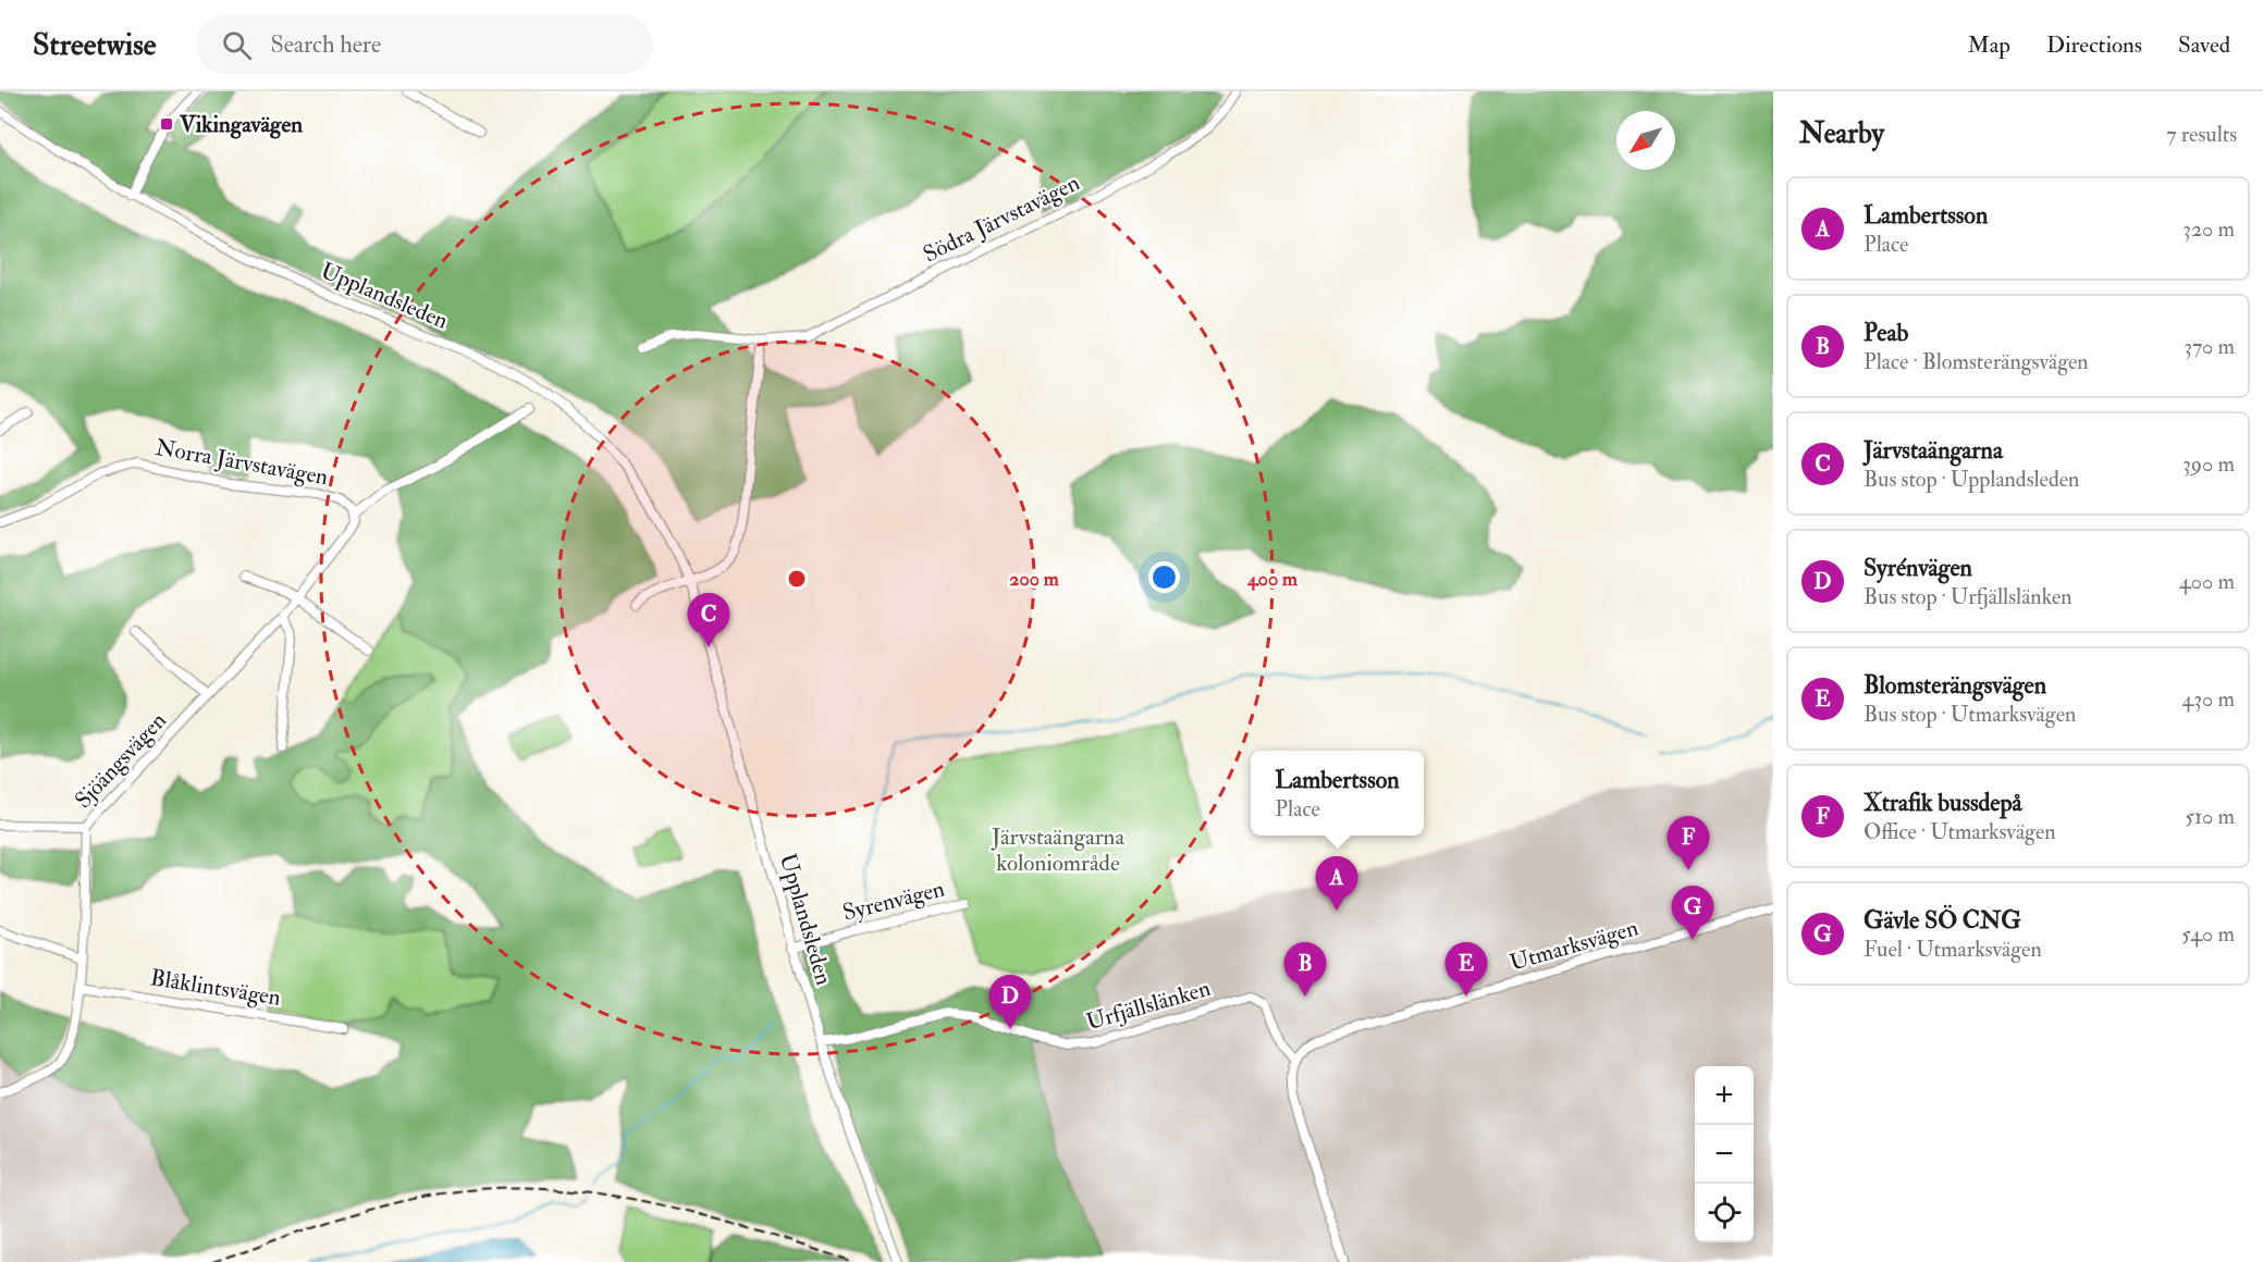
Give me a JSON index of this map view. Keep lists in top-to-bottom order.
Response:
{
  "streets": {
    "street": [
      "Södra Järvstavägen",
      "Upplandsleden",
      "Norra Järvstavägen",
      "Sjöängsvägen",
      "Syrenvägen",
      "Utmarksvägen",
      "Blåklintsvägen",
      "Urfjällslänken"
    ]
  },
  "crossings": [
    ["Upplandsleden", "Syrenvägen"],
    ["Upplandsleden", "Urfjällslänken"],
    ["Norra Järvstavägen", "Sjöängsvägen"],
    ["Sjöängsvägen", "Blåklintsvägen"],
    ["Utmarksvägen", "Urfjällslänken"]
  ],
  "parks": ["Järvstaängarna koloniområde"],
  "places": {
    "transit": ["Vikingavägen"]
  },
  "north": "bottom left",
  "page": {
    "header": "Streetwise",
    "search": "Search here",
    "nav": ["Map", "Directions", "Saved"],
    "heading": ["Nearby", "7 results"],
    "list": [
      {
        "mark": "A",
        "name": "Lambertsson",
        "note": "Place",
        "value": "320 m"
      },
      {
        "mark": "B",
        "name": "Peab",
        "note": "Place · Blomsterängsvägen",
        "value": "370 m"
      },
      {
        "mark": "C",
        "name": "Järvstaängarna",
        "note": "Bus stop · Upplandsleden",
        "value": "390 m"
      },
      {
        "mark": "D",
        "name": "Syrénvägen",
        "note": "Bus stop · Urfjällslänken",
        "value": "400 m"
      },
      {
        "mark": "E",
        "name": "Blomsterängsvägen",
        "note": "Bus stop · Utmarksvägen",
        "value": "430 m"
      },
      {
        "mark": "F",
        "name": "Xtrafik bussdepå",
        "note": "Office · Utmarksvägen",
        "value": "510 m"
      },
      {
        "mark": "G",
        "name": "Gävle SÖ CNG",
        "note": "Fuel · Utmarksvägen",
        "value": "540 m"
      }
    ],
    "pins": [
      "C",
      "F",
      "A",
      "G",
      "B",
      "E",
      "D"
    ],
    "popup": ["Lambertsson", "Place"],
    "map_buttons": ["+", "−"]
  },
  "rings": ["200 m", "400 m"]
}
